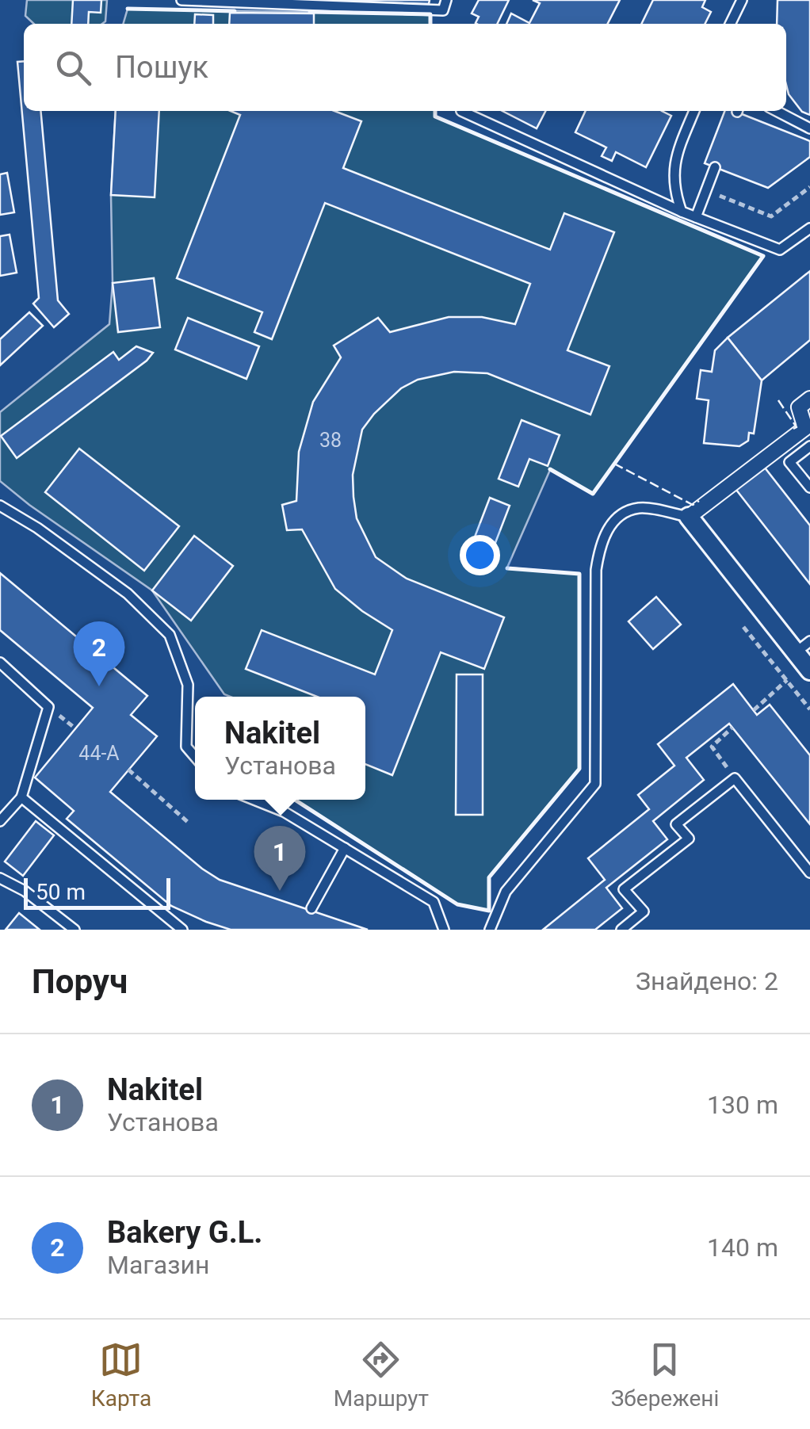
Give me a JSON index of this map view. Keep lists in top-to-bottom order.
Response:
{
  "house_numbers": ["38", "44-А"],
  "scale_bar": "50 m",
  "page": {
    "search": "Пошук",
    "pins": ["2", "1"],
    "popup": ["Nakitel", "Установа"],
    "scale": "50 m",
    "heading": ["Поруч", "Знайдено: 2"],
    "list": [
      {
        "mark": "1",
        "name": "Nakitel",
        "note": "Установа",
        "value": "130 m"
      },
      {
        "mark": "2",
        "name": "Bakery G.L.",
        "note": "Магазин",
        "value": "140 m"
      }
    ],
    "nav": ["Карта", "Маршрут", "Збережені"]
  }
}
